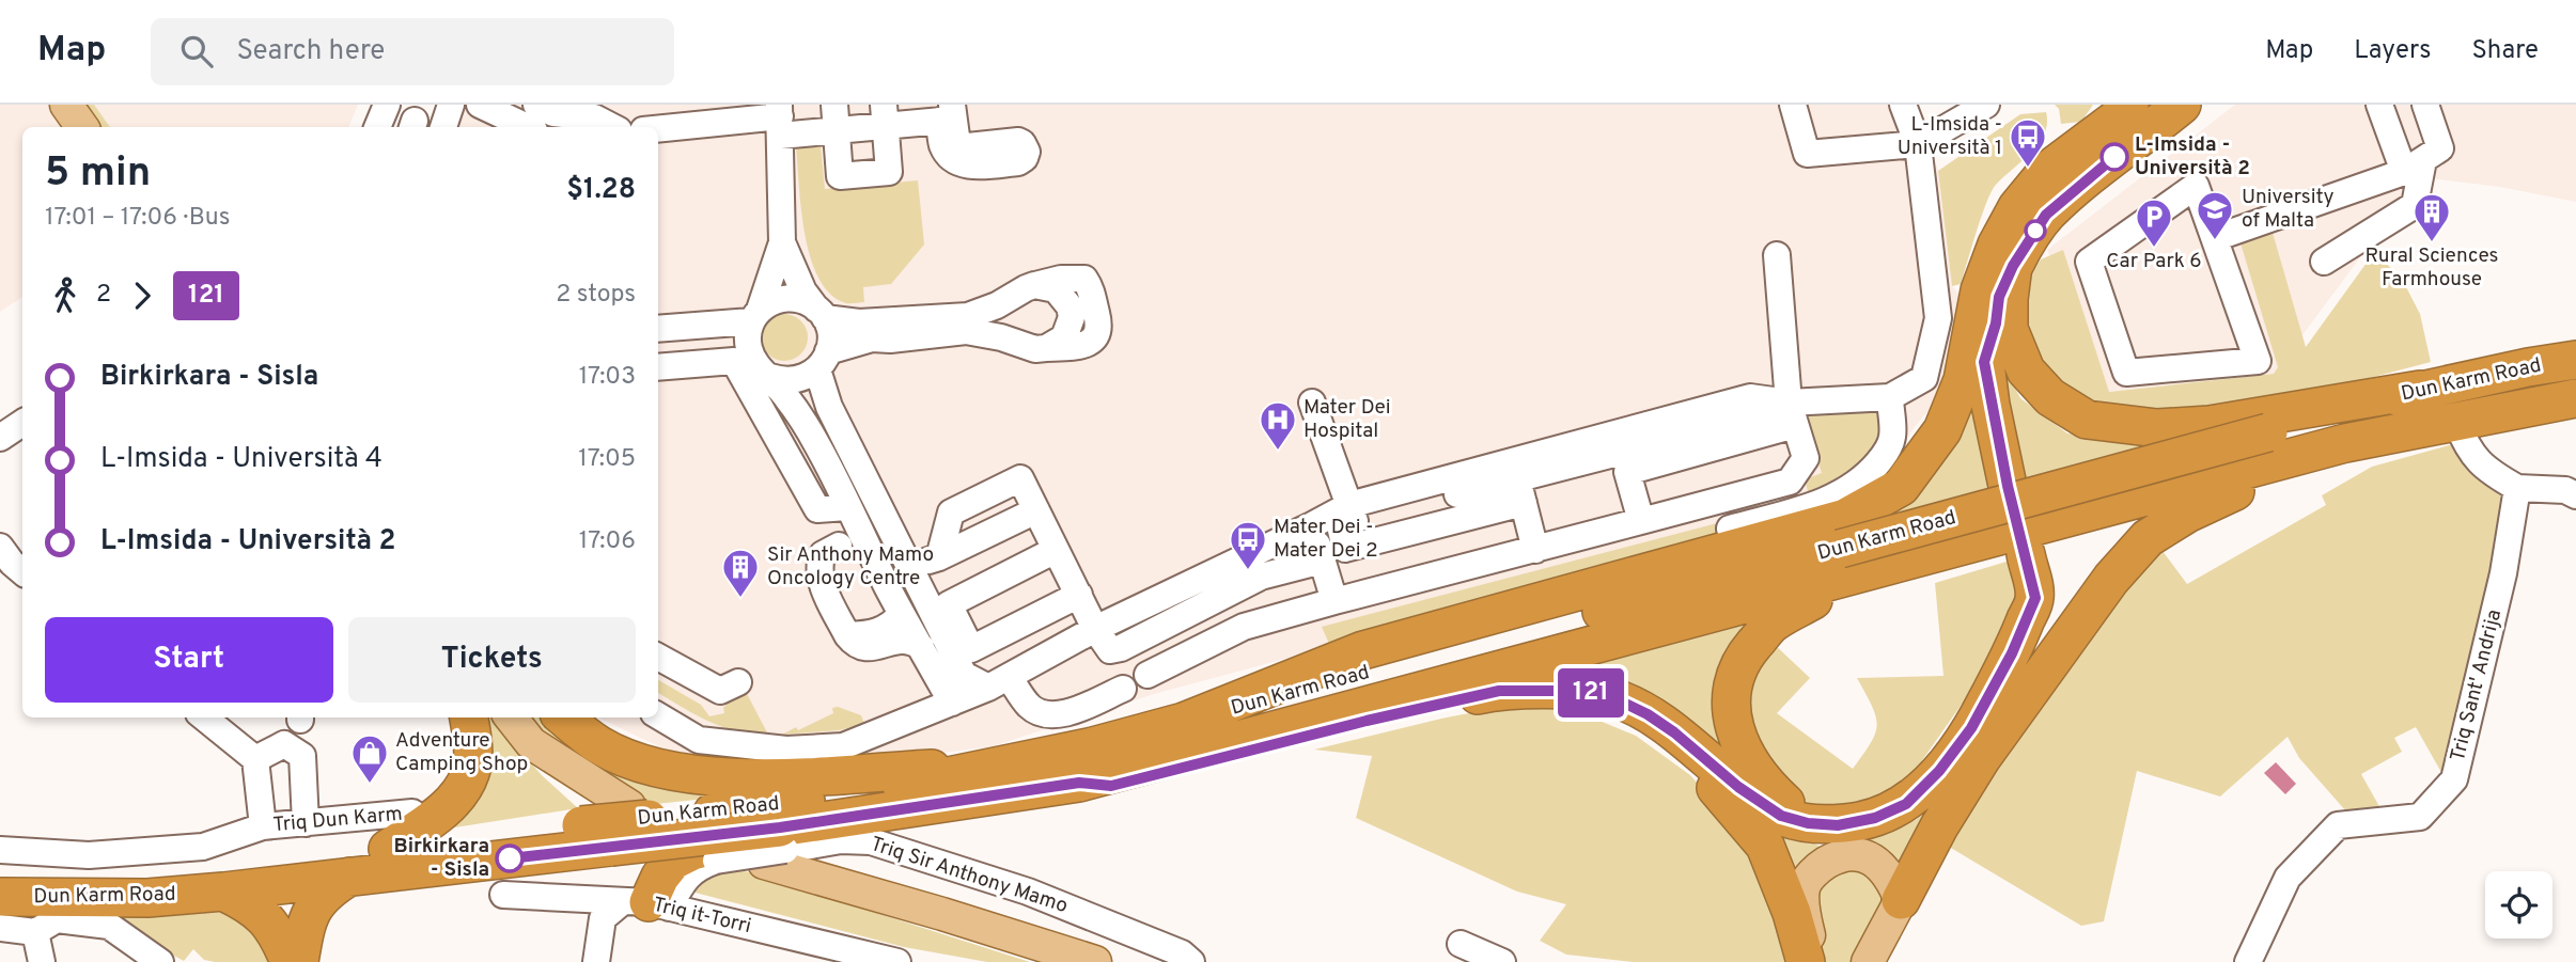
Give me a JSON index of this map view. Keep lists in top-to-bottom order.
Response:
{
  "streets": {
    "highway": ["Dun Karm Road"],
    "main road": ["Triq Sir Anthony Mamo"],
    "street": ["Triq Sant' Andrija", "Triq Dun Karm", "Triq it-Torri"]
  },
  "crossings": [
    ["Dun Karm Road", "Triq Dun Karm"],
    ["Dun Karm Road", "Triq Sir Anthony Mamo"],
    ["Triq Sir Anthony Mamo", "Triq it-Torri"]
  ],
  "places": {
    "other": ["L-Imsida - Università 2", "Birkirkara - Sisla"],
    "bus stop": ["L-Imsida - Università 1", "Mater Dei - Mater Dei 2"],
    "school or university": ["University of Malta"],
    "building": ["Rural Sciences Farmhouse", "Sir Anthony Mamo Oncology Centre"],
    "parking": ["Car Park 6"],
    "hospital": ["Mater Dei Hospital"],
    "shop": ["Adventure Camping Shop"]
  },
  "lines": ["bus line 121"],
  "page": {
    "header": "Map",
    "search": "Search here",
    "nav": ["Map", "Layers", "Share"],
    "on_map": "121",
    "heading": ["5 min", "17:01 – 17:06 · Bus", "$1.28"],
    "legs": ["2", "121", "2 stops"],
    "list": [
      {
        "name": "Birkirkara - Sisla",
        "value": "17:03"
      },
      {
        "name": "L-Imsida - Università 4",
        "value": "17:05"
      },
      {
        "name": "L-Imsida - Università 2",
        "value": "17:06"
      }
    ],
    "buttons": ["Start", "Tickets"]
  }
}
